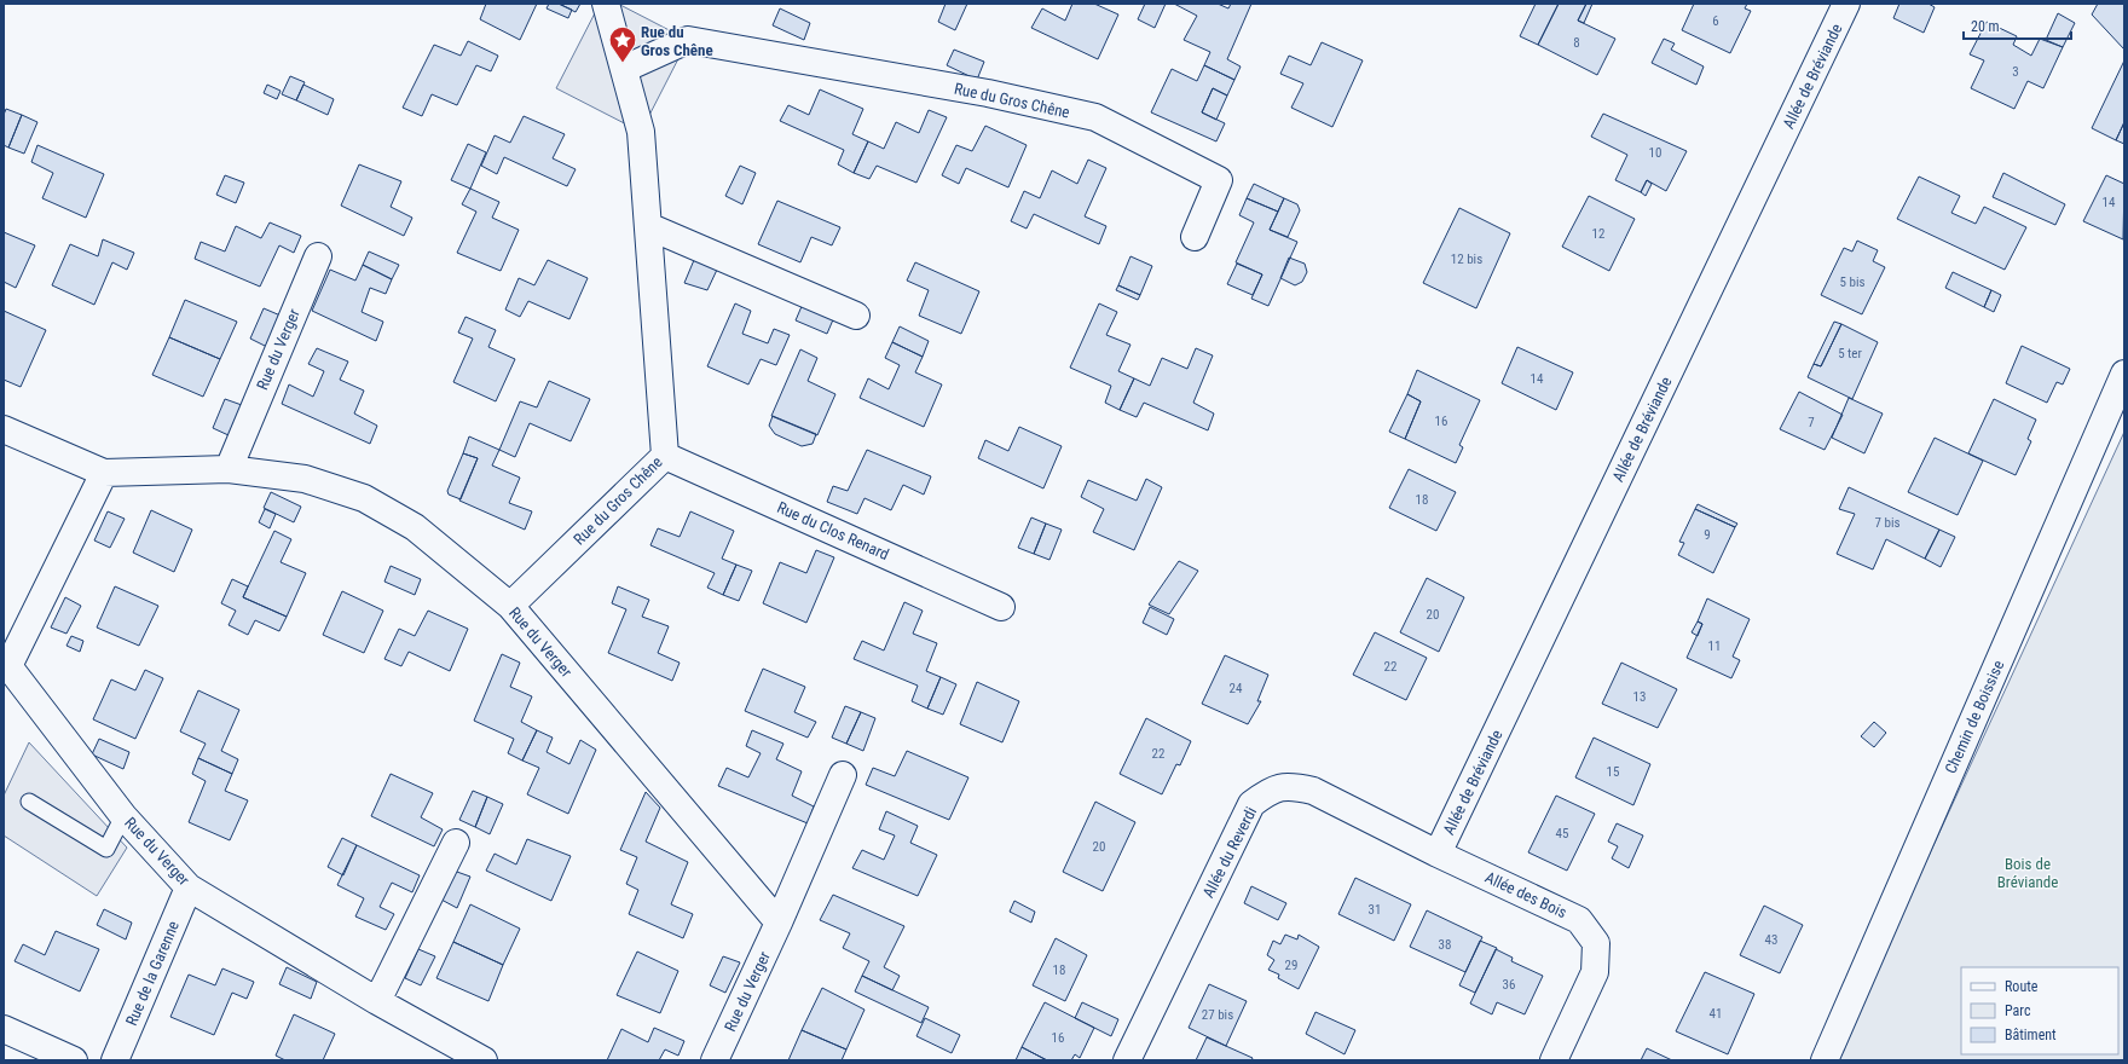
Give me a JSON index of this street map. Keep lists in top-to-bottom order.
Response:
{
  "streets": {
    "street": [
      "Allée de Bréviande",
      "Rue du Gros Chêne",
      "Rue du Verger",
      "Rue du Clos Renard",
      "Chemin de Boissise",
      "Allée du Reverdi",
      "Allée des Bois",
      "Rue de la Garenne"
    ]
  },
  "crossings": [
    ["Allée de Bréviande", "Allée du Reverdi"],
    ["Allée de Bréviande", "Allée des Bois"],
    ["Rue du Gros Chêne", "Rue du Verger"],
    ["Rue du Gros Chêne", "Rue du Clos Renard"],
    ["Rue du Verger", "Rue de la Garenne"],
    ["Allée du Reverdi", "Allée des Bois"]
  ],
  "parks": ["Bois de Bréviande"],
  "places": {
    "place": ["Rue du Gros Chêne"]
  },
  "house_numbers": [
    "6",
    "8",
    "3",
    "10",
    "14",
    "12",
    "12 bis",
    "5 bis",
    "5 ter",
    "14",
    "16",
    "7",
    "18",
    "7 bis",
    "9",
    "20",
    "11",
    "22",
    "24",
    "13",
    "22",
    "15",
    "45",
    "20",
    "31",
    "43",
    "38",
    "29",
    "18",
    "36",
    "41",
    "27 bis",
    "16"
  ],
  "legend": ["Route", "Parc", "Bâtiment"],
  "scale_bar": "20 m"
}
